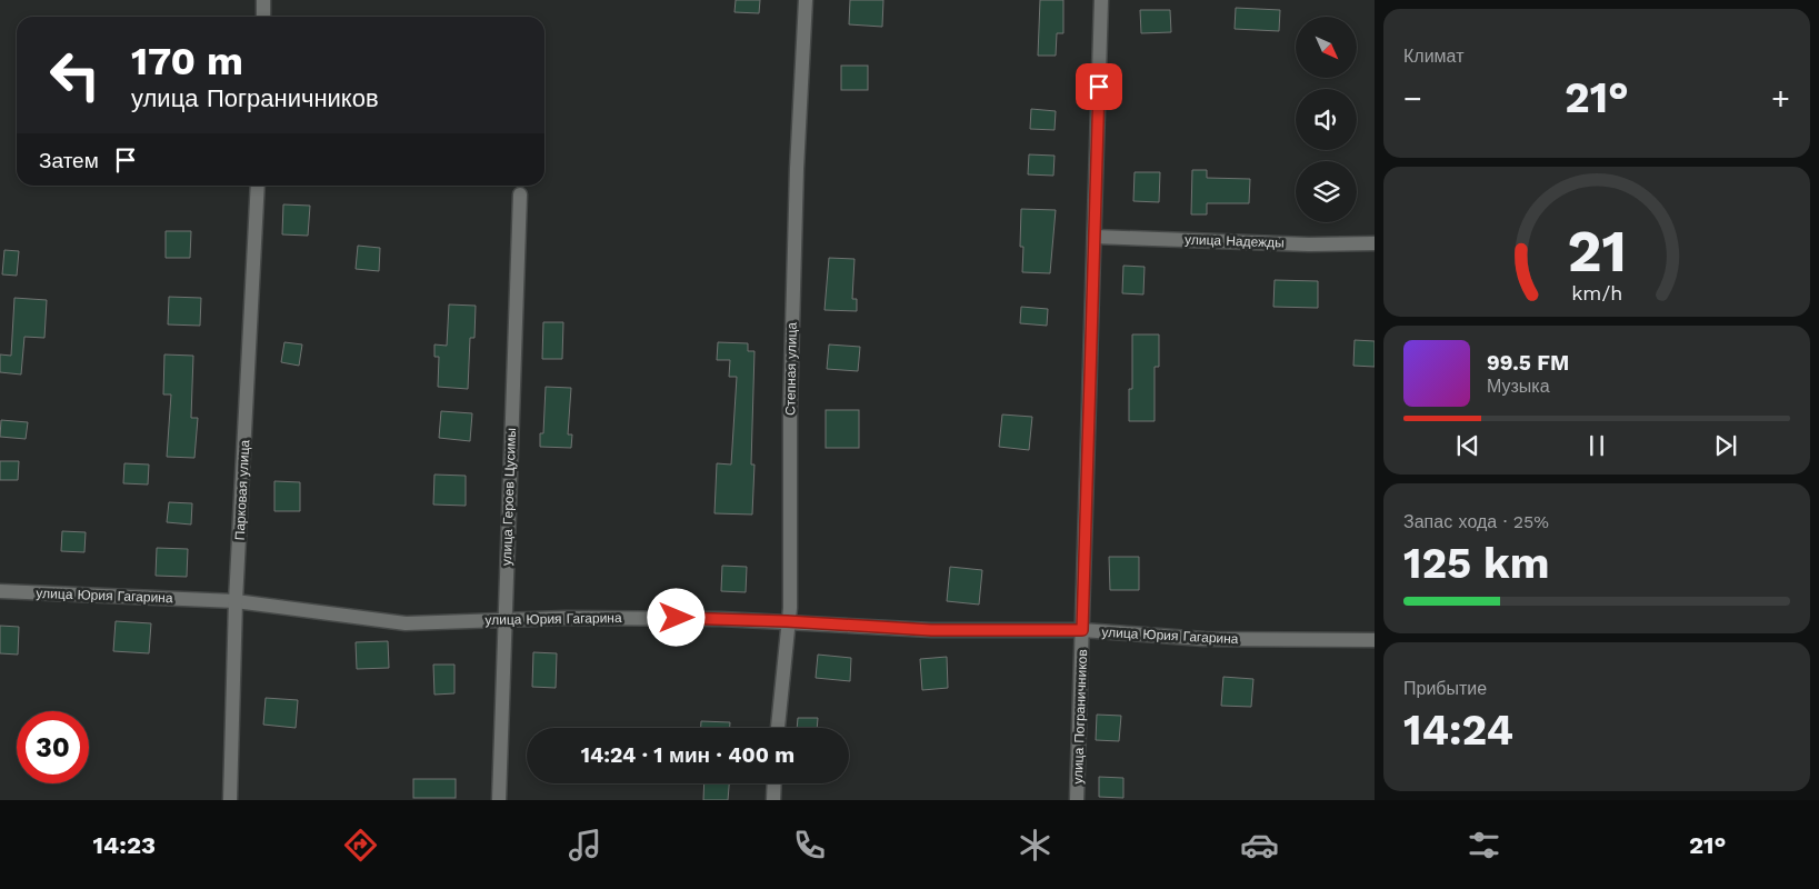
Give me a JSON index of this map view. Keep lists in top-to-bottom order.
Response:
{
  "streets": {
    "street": [
      "улица Надежды",
      "Степная улица",
      "Парковая улица",
      "улица Героев Цусимы",
      "улица Юрия Гагарина",
      "улица Пограничников"
    ]
  },
  "crossings": [
    ["улица Надежды", "улица Пограничников"],
    ["Степная улица", "улица Юрия Гагарина"],
    ["Парковая улица", "улица Юрия Гагарина"],
    ["улица Героев Цусимы", "улица Юрия Гагарина"],
    ["улица Юрия Гагарина", "улица Пограничников"]
  ],
  "north": "bottom right",
  "page": {
    "tile": [
      "Климат",
      ["Запас хода · 25%", "125 km"],
      ["Прибытие", "14:24"]
    ],
    "turn": ["170 m", "улица Пограничников"],
    "heat": ["−", "21°", "+"],
    "then": "Затем",
    "song": ["99.5 FM", "Музыка"],
    "limit": "30",
    "trip": "14:24 · 1 мин · 400 m",
    "tabs": ["14:23", "21°"],
    "gauge": ["21", "km/h"]
  }
}
